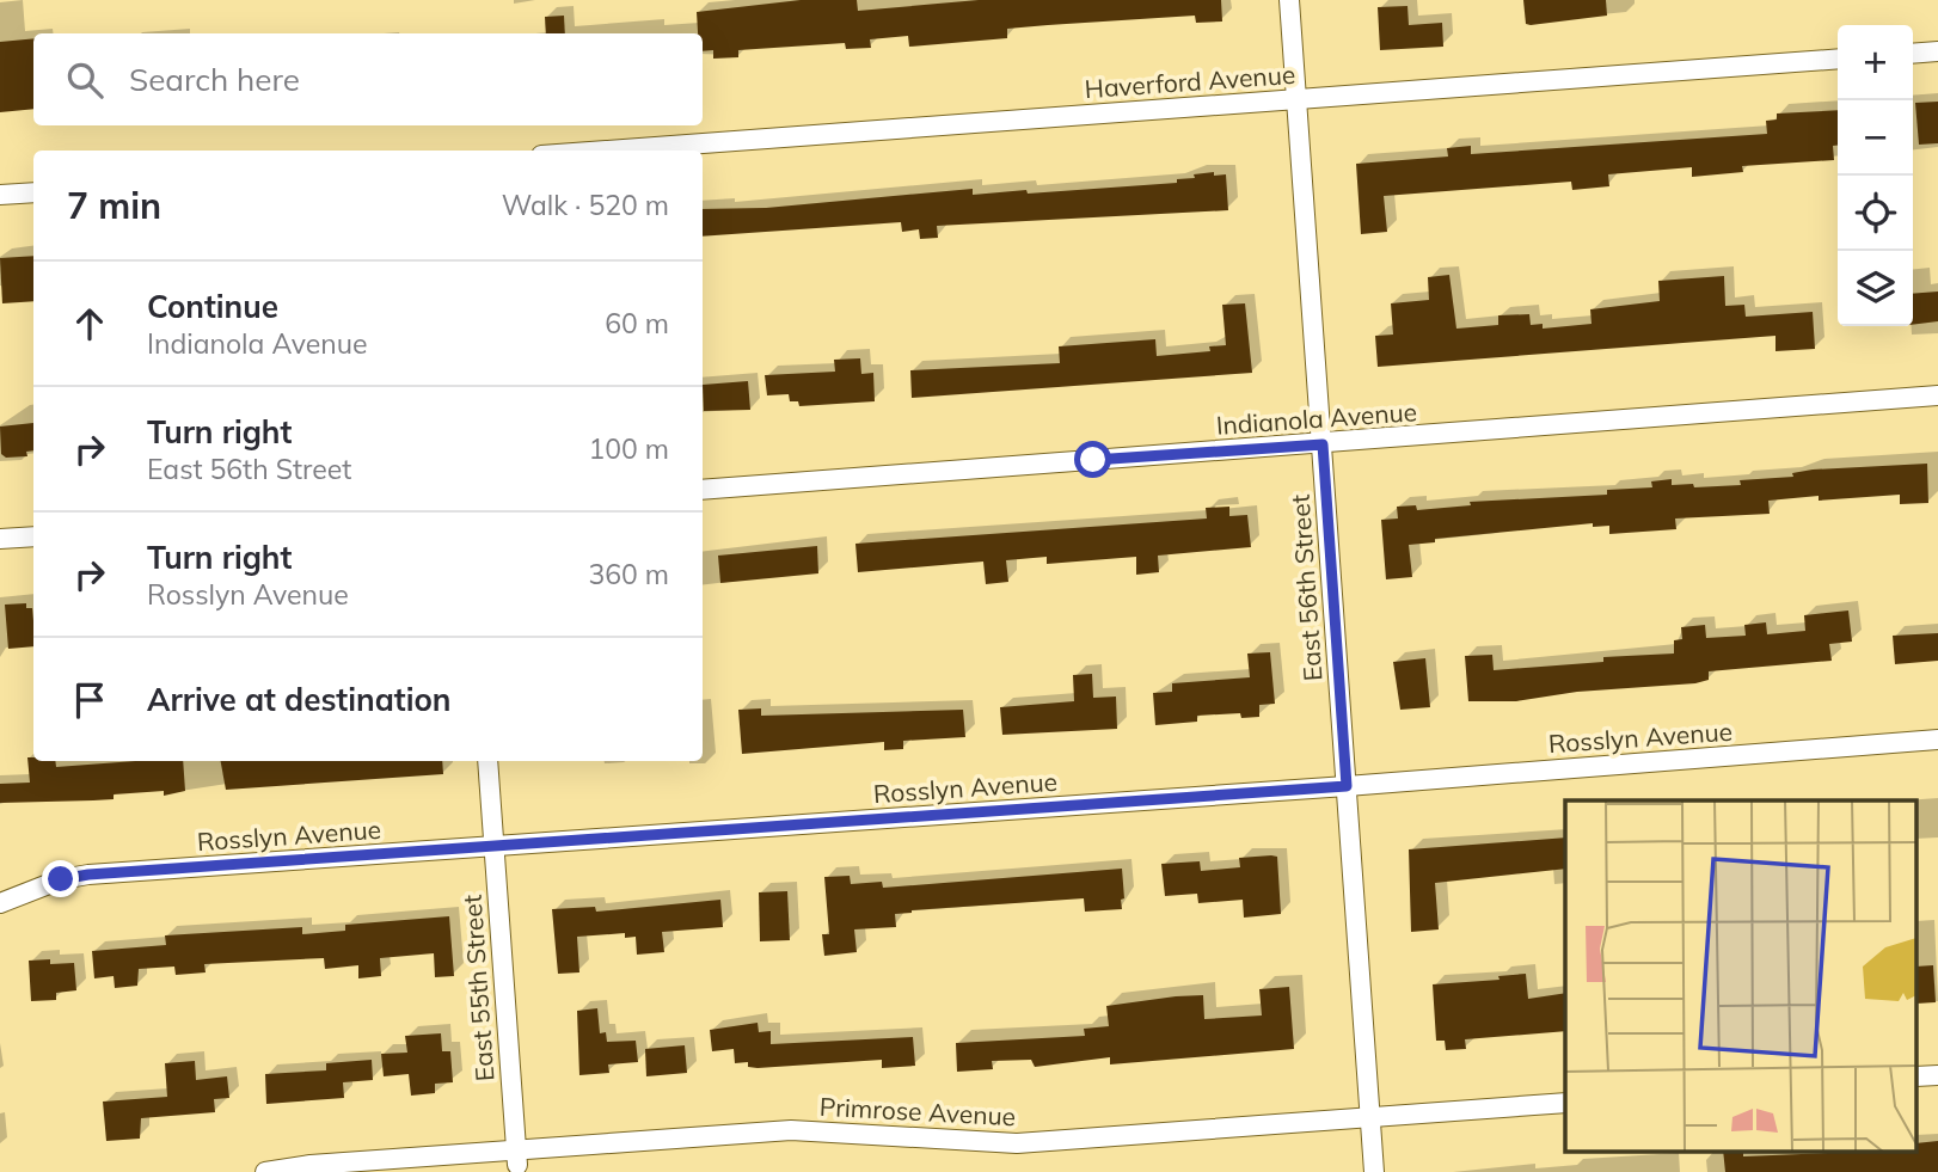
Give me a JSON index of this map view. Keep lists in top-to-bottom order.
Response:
{
  "streets": {
    "street": [
      "Haverford Avenue",
      "Indianola Avenue",
      "East 56th Street",
      "Rosslyn Avenue",
      "East 55th Street",
      "Primrose Avenue"
    ]
  },
  "crossings": [
    ["Haverford Avenue", "East 56th Street"],
    ["Indianola Avenue", "East 56th Street"],
    ["East 56th Street", "Rosslyn Avenue"],
    ["East 56th Street", "Primrose Avenue"],
    ["Rosslyn Avenue", "East 55th Street"],
    ["East 55th Street", "Primrose Avenue"]
  ],
  "page": {
    "map_buttons": ["+", "−"],
    "search": "Search here",
    "heading": ["7 min", "Walk · 520 m"],
    "list": [
      ["Continue", "Indianola Avenue", "60 m"],
      ["Turn right", "East 56th Street", "100 m"],
      ["Turn right", "Rosslyn Avenue", "360 m"],
      "Arrive at destination"
    ]
  }
}
